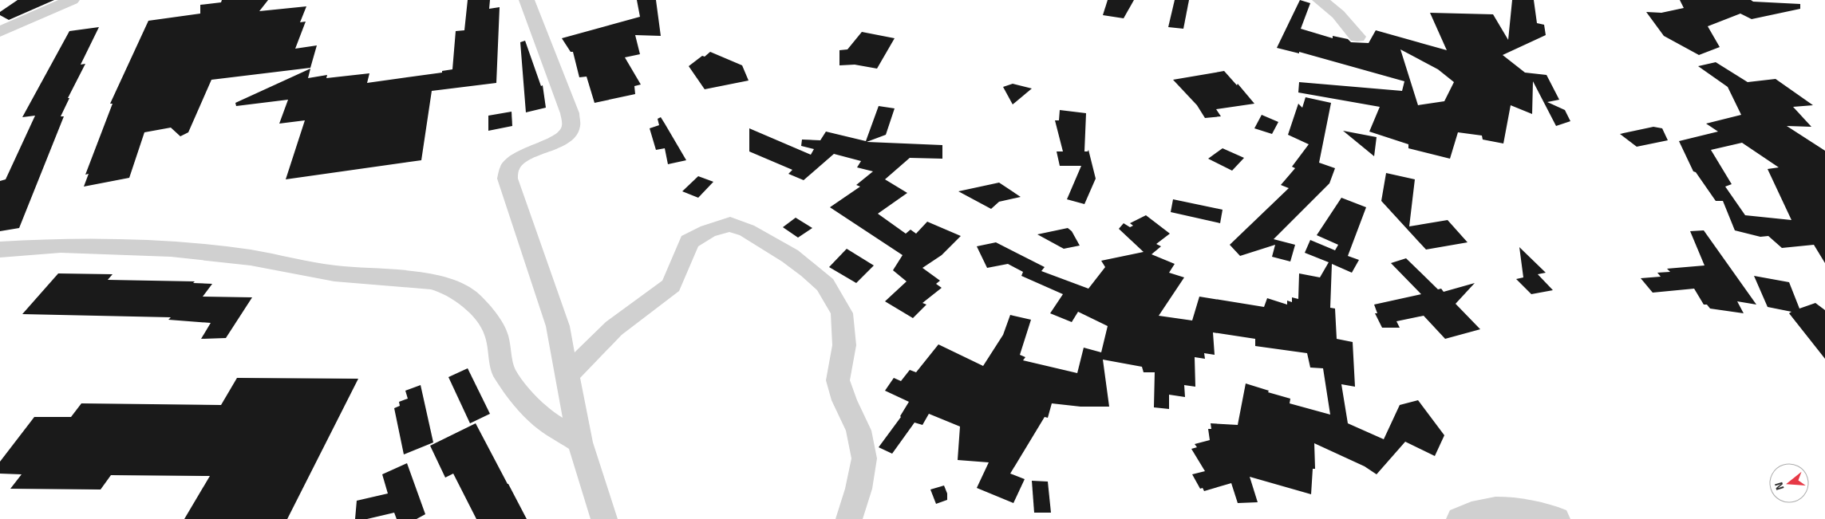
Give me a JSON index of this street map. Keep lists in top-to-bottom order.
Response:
{
  "north": "left"
}
